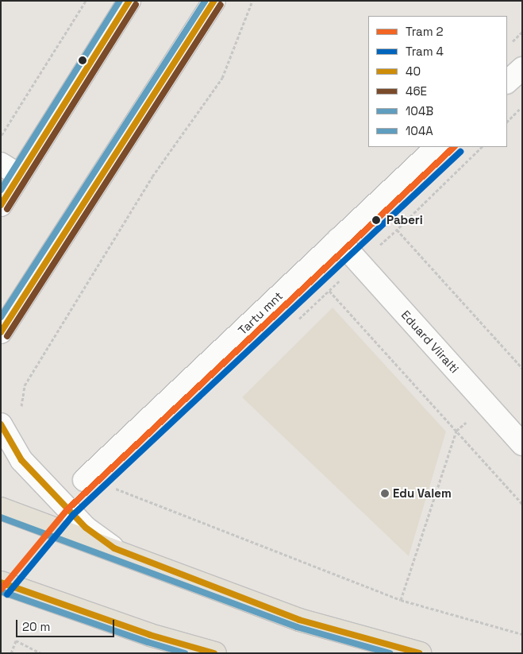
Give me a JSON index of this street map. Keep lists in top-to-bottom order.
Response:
{
  "streets": {
    "street": ["Tartu mnt", "Eduard Viiralti"]
  },
  "crossings": [
    ["Tartu mnt", "Eduard Viiralti"]
  ],
  "places": ["Paberi", "Edu Valem"],
  "lines": [
    "transit line 40",
    "transit line 104B",
    "transit line 46E",
    "tram line 2",
    "tram line 4",
    "transit line 104A"
  ],
  "legend": [
    "Tram 2",
    "Tram 4",
    "40",
    "46E",
    "104B",
    "104A"
  ],
  "scale_bar": "20 m"
}
